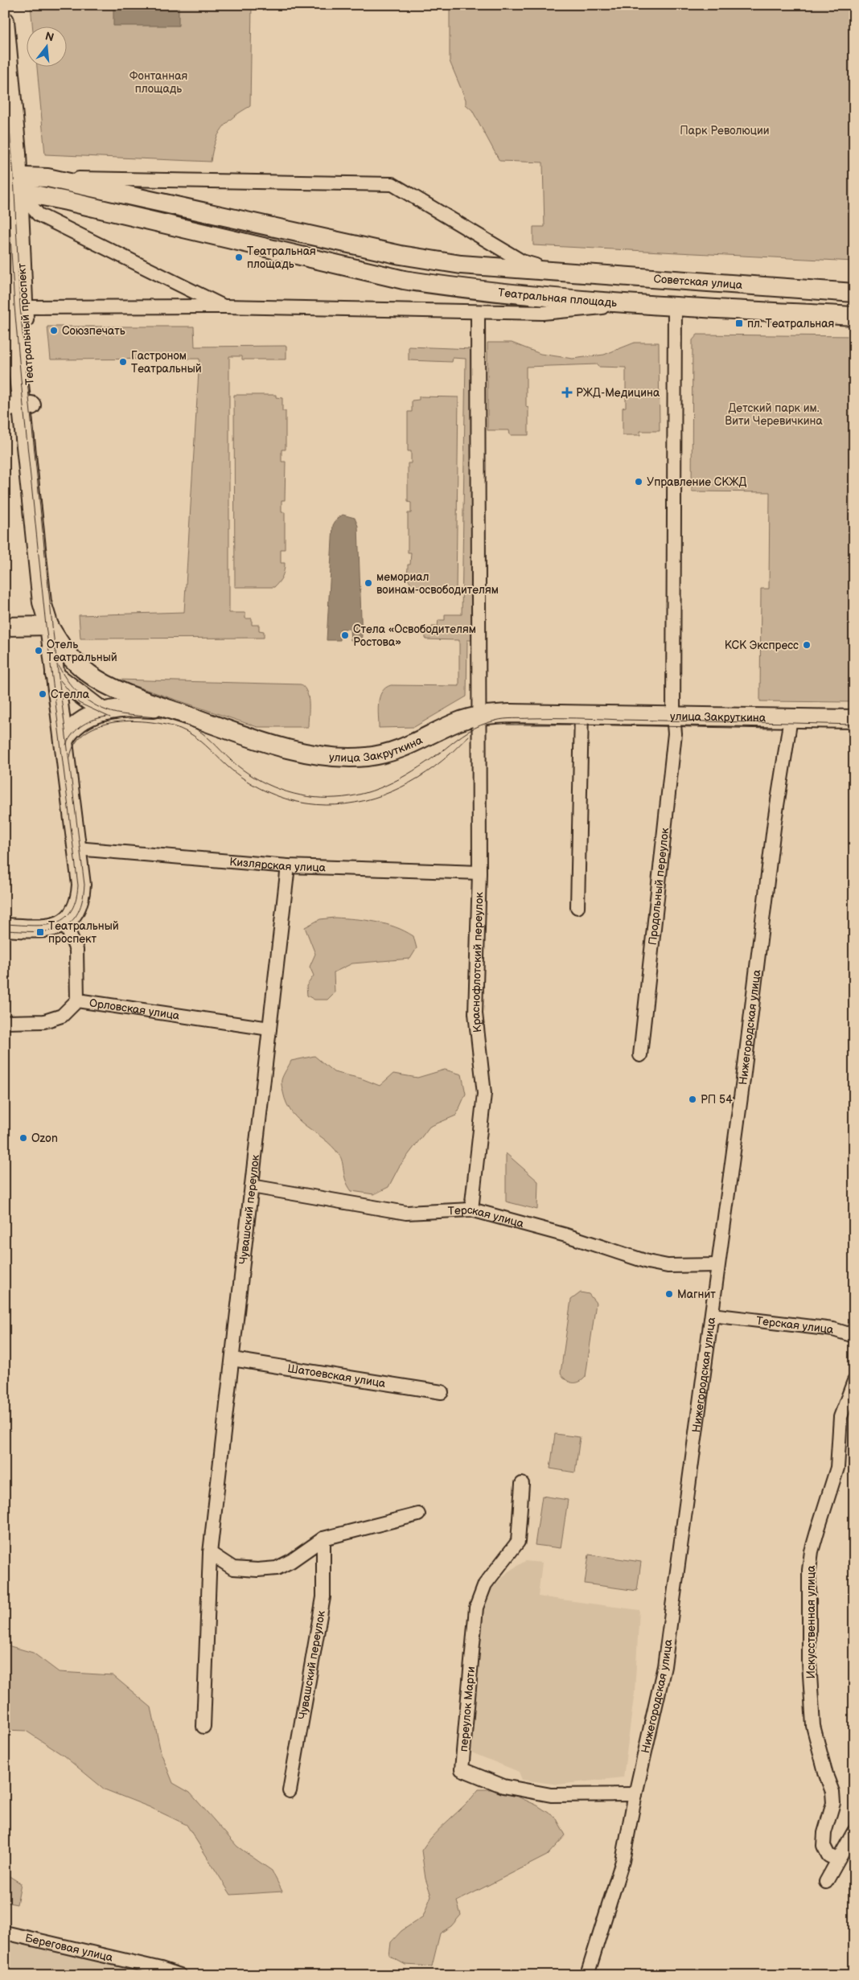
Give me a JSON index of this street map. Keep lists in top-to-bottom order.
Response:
{
  "streets": {
    "main road": [
      "Советская улица",
      "Театральная площадь",
      "Театральный проспект",
      "улица Закруткина"
    ],
    "street": [
      "Кизлярская улица",
      "Продольный переулок",
      "Краснофлотский переулок",
      "Орловская улица",
      "Нижегородская улица",
      "Чувашский переулок",
      "Терская улица",
      "Шатоевская улица",
      "Искусственная улица",
      "переулок Марти",
      "Береговая улица"
    ]
  },
  "crossings": [
    ["Советская улица", "Театральная площадь"],
    ["Советская улица", "Продольный переулок"],
    ["Театральная площадь", "Театральный проспект"],
    ["Театральная площадь", "Краснофлотский переулок"],
    ["Театральный проспект", "улица Закруткина"],
    ["Театральный проспект", "Кизлярская улица"],
    ["улица Закруткина", "Продольный переулок"],
    ["улица Закруткина", "Краснофлотский переулок"],
    ["улица Закруткина", "Нижегородская улица"],
    ["Кизлярская улица", "Краснофлотский переулок"],
    ["Кизлярская улица", "Чувашский переулок"],
    ["Краснофлотский переулок", "Терская улица"],
    ["Орловская улица", "Чувашский переулок"],
    ["Нижегородская улица", "Терская улица"],
    ["Нижегородская улица", "переулок Марти"],
    ["Чувашский переулок", "Терская улица"],
    ["Чувашский переулок", "Шатоевская улица"]
  ],
  "parks": ["Фонтанная площадь", "Парк Революции", "Детский парк им. Вити Черевичкина"],
  "places": {
    "other": [
      "Театральная площадь",
      "Союзпечать",
      "Гастроном Театральный",
      "Управление СКЖД",
      "мемориал воинам-освободителям",
      "Стела «Освободителям Ростова»",
      "КСК Экспресс",
      "Отель Театральный",
      "Стелла",
      "РП 54",
      "Ozon",
      "Магнит"
    ],
    "transit": ["пл. Театральная", "Театральный проспект"],
    "health": ["РЖД-Медицина"]
  },
  "north": "top"
}
